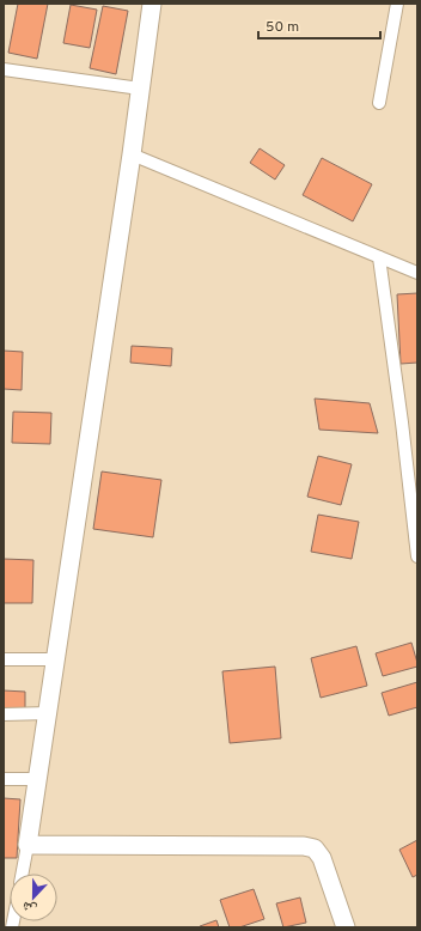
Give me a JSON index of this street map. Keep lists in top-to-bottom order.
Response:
{
  "scale_bar": "50 m",
  "north": "bottom"
}
